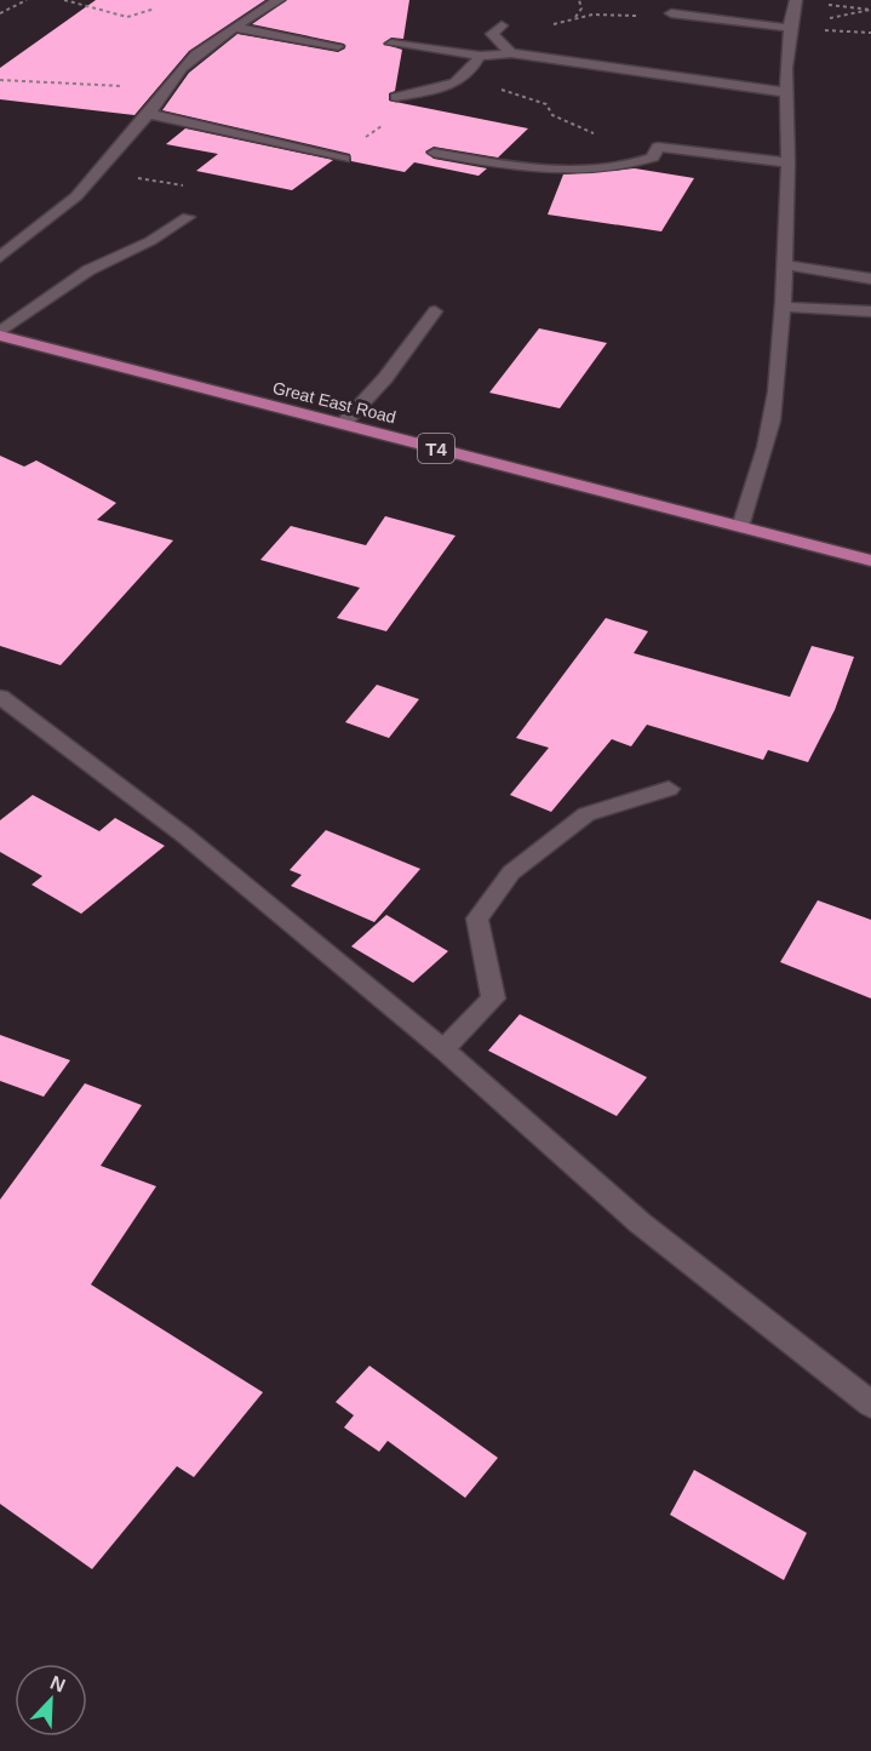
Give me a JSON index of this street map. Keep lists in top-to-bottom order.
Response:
{
  "streets": {
    "highway": ["Great East Road", "T4"]
  },
  "north": "top right"
}
